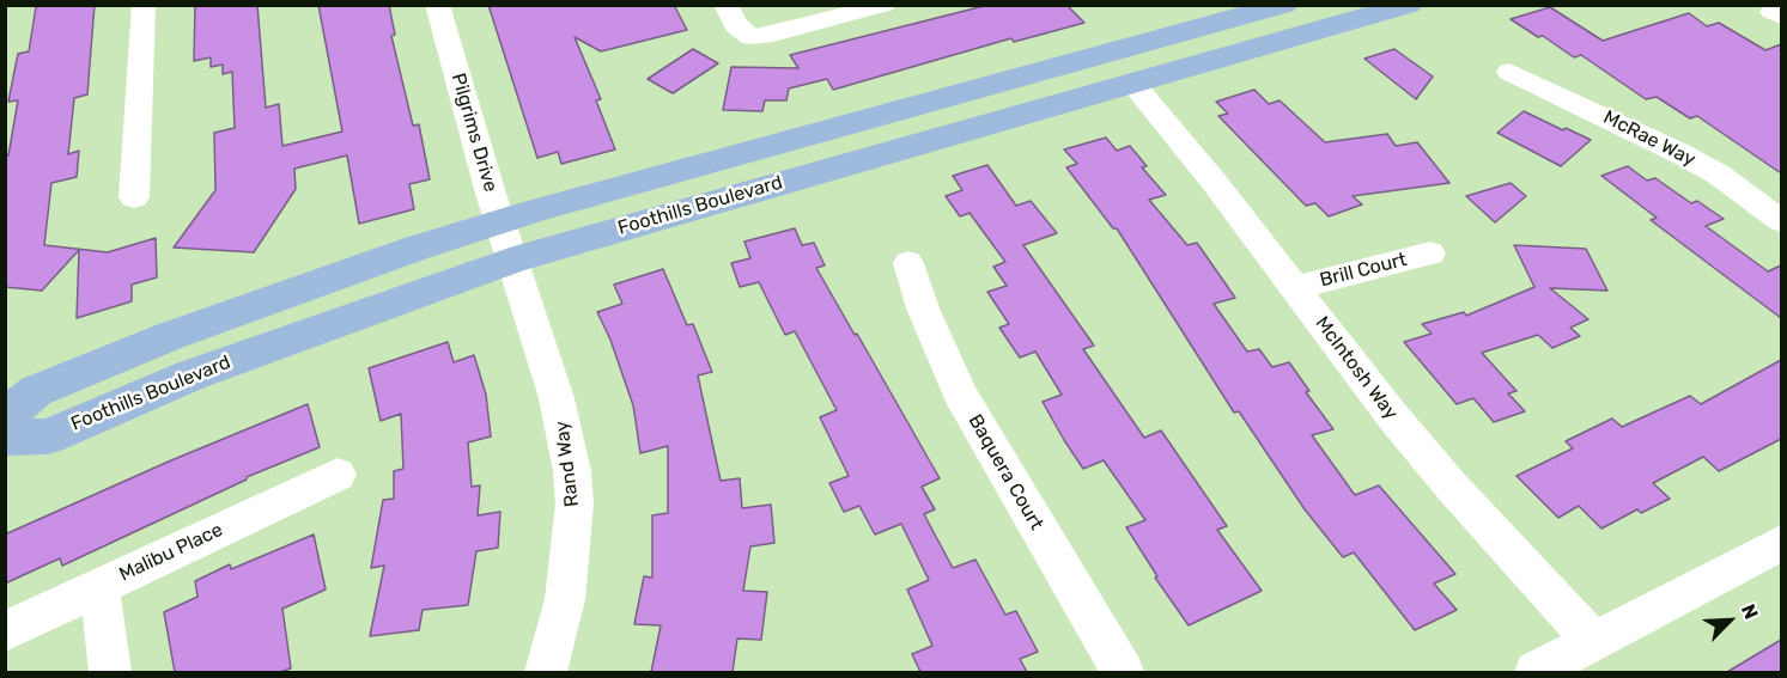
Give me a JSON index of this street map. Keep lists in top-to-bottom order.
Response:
{
  "streets": {
    "main road": ["Foothills Boulevard"],
    "street": [
      "Pilgrims Drive",
      "McRae Way",
      "Brill Court",
      "McIntosh Way",
      "Rand Way",
      "Baquera Court",
      "Malibu Place"
    ]
  },
  "crossings": [
    ["Pilgrims Drive", "Foothills Boulevard"],
    ["Pilgrims Drive", "Rand Way"],
    ["Foothills Boulevard", "McIntosh Way"],
    ["Foothills Boulevard", "Rand Way"],
    ["Brill Court", "McIntosh Way"]
  ],
  "north": "top right"
}
